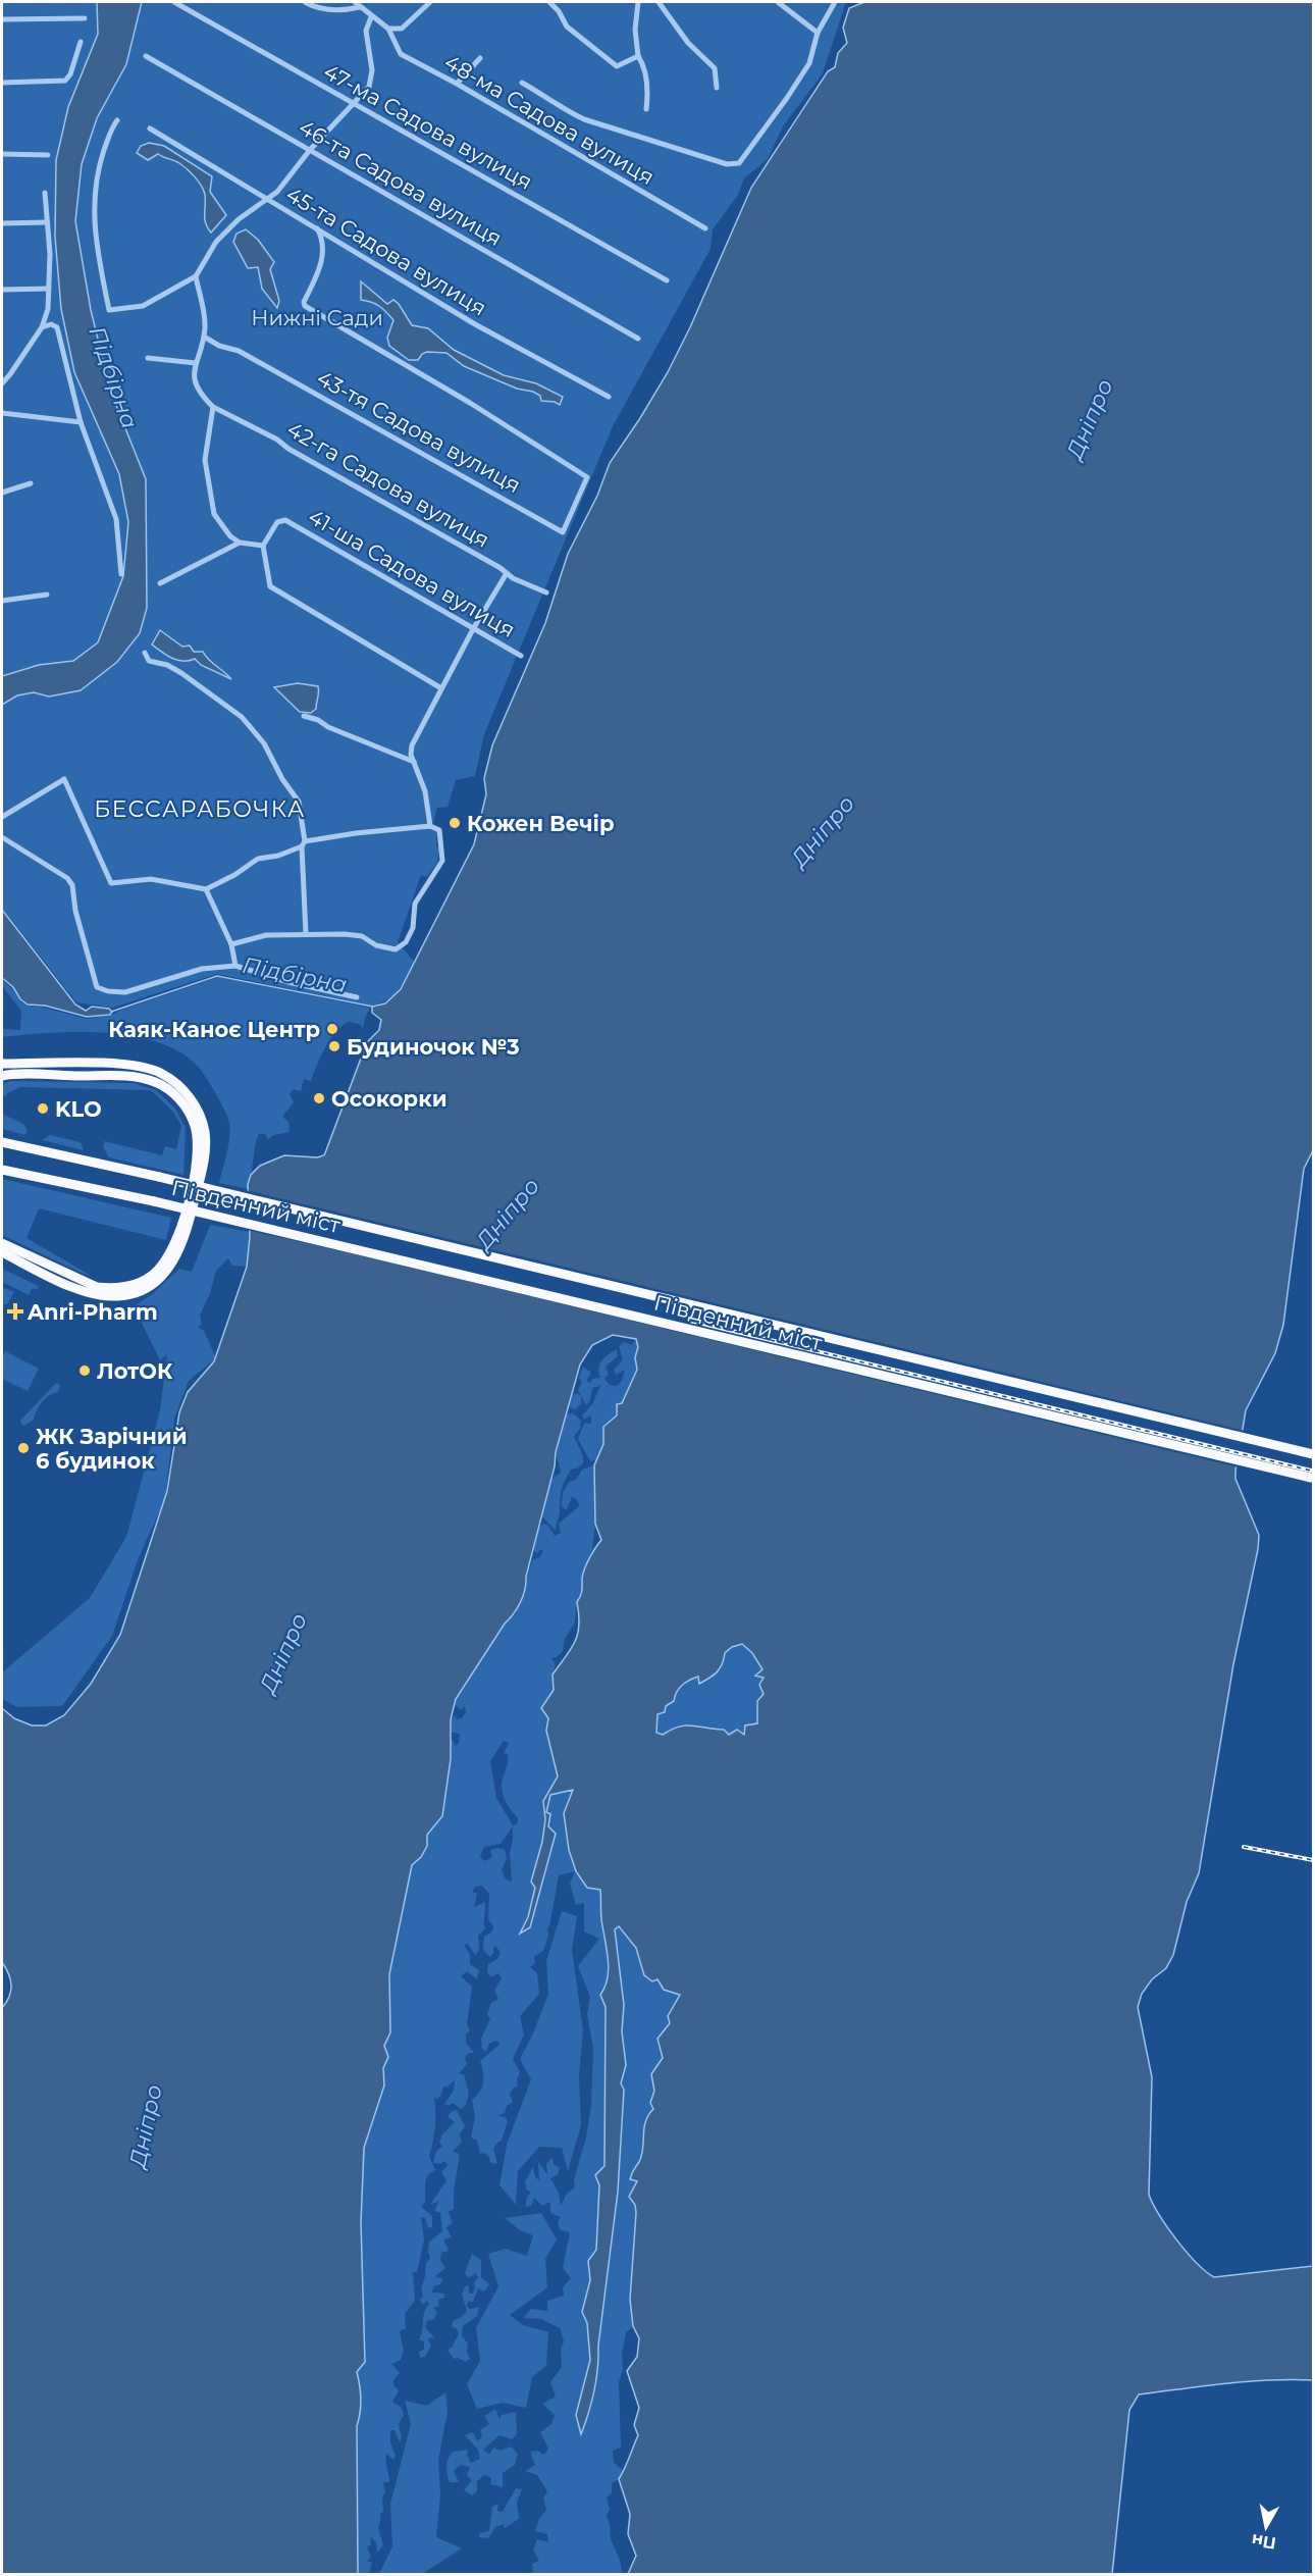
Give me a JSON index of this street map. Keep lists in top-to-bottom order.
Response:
{
  "streets": {
    "highway": ["Південний міст"],
    "street": [
      "48-ма Садова вулиця",
      "47-ма Садова вулиця",
      "46-та Садова вулиця",
      "45-та Садова вулиця",
      "43-тя Садова вулиця",
      "42-га Садова вулиця",
      "41-ша Садова вулиця"
    ]
  },
  "crossings": [
    ["45-та Садова вулиця", "43-тя Садова вулиця"]
  ],
  "districts": ["БЕССАРАБОЧКА"],
  "water": ["Підбірна", "Дніпро"],
  "parks": ["Нижні Сади"],
  "places": {
    "other": [
      "Кожен Вечір",
      "Каяк-Каноє Центр",
      "Будиночок №3",
      "Осокорки",
      "KLO",
      "ЛотОК",
      "ЖК Зарічний 6 будинок"
    ],
    "health": ["Anri-Pharm"]
  },
  "north": "bottom"
}
